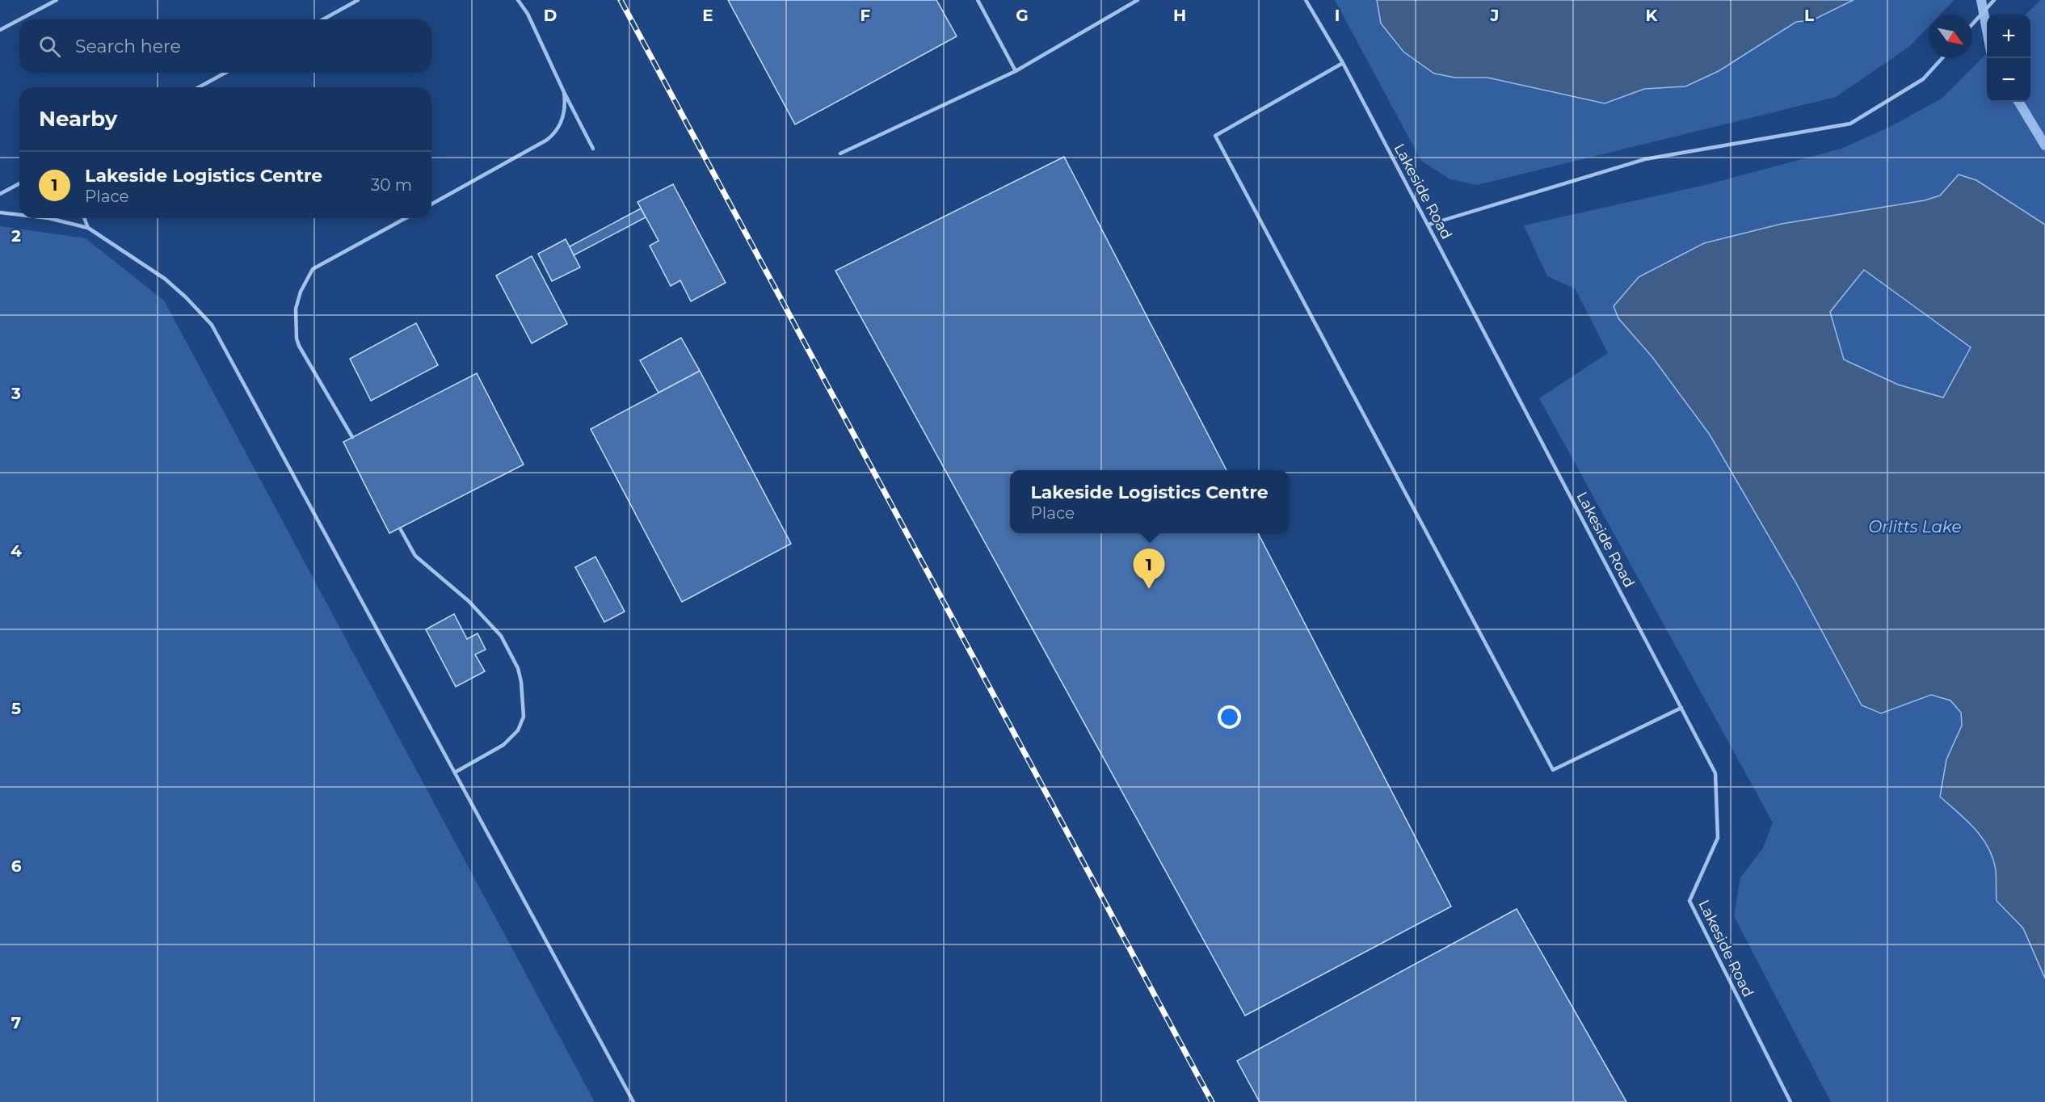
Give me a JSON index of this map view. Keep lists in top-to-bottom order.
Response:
{
  "streets": {
    "lane": ["Lakeside Road"]
  },
  "water": ["Orlitts Lake"],
  "north": "bottom right",
  "page": {
    "map_buttons": ["+", "−"],
    "search": "Search here",
    "heading": "Nearby",
    "list": [
      {
        "mark": "1",
        "name": "Lakeside Logistics Centre",
        "note": "Place",
        "value": "30 m"
      }
    ],
    "popup": ["Lakeside Logistics Centre", "Place"],
    "pins": "1"
  },
  "grid": {
    "columns": [
      "D",
      "E",
      "F",
      "G",
      "H",
      "I",
      "J",
      "K",
      "L"
    ],
    "rows": [
      "2",
      "3",
      "4",
      "5",
      "6",
      "7"
    ]
  }
}
